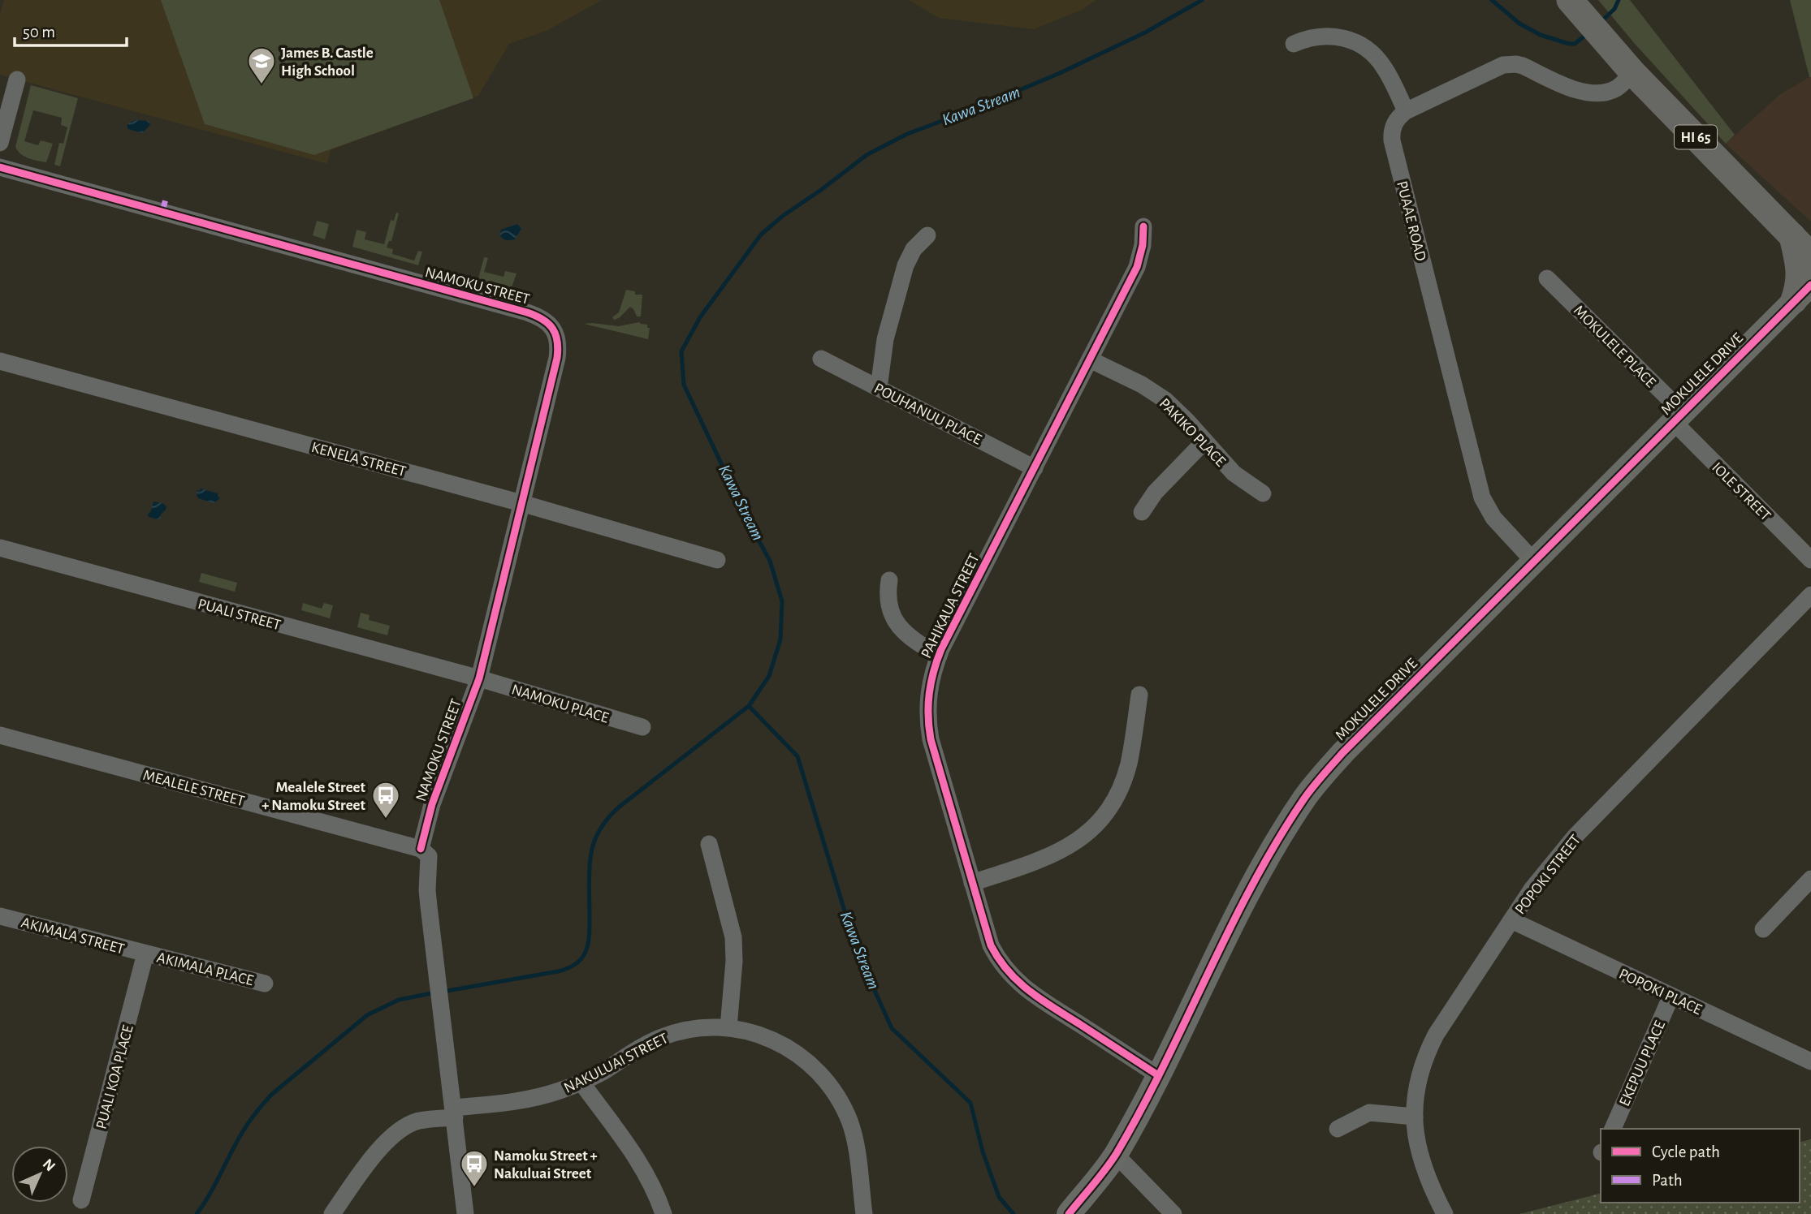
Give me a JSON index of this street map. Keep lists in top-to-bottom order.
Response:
{
  "streets": {
    "main road": ["HI 65"],
    "street": [
      "PUAAE ROAD",
      "NAMOKU STREET",
      "MOKULELE PLACE",
      "MOKULELE DRIVE",
      "POUHANUU PLACE",
      "PAKIKO PLACE",
      "KENELA STREET",
      "IOLE STREET",
      "PAHIKAUA STREET",
      "PUALI STREET",
      "NAMOKU PLACE",
      "MEALELE STREET",
      "POPOKI STREET",
      "AKIMALA STREET",
      "AKIMALA PLACE",
      "POPOKI PLACE",
      "NAKULUAI STREET",
      "EKEPUU PLACE",
      "PUALI KOA PLACE"
    ]
  },
  "crossings": [
    ["PUAAE ROAD", "MOKULELE DRIVE"],
    ["NAMOKU STREET", "KENELA STREET"],
    ["NAMOKU STREET", "PUALI STREET"],
    ["NAMOKU STREET", "NAMOKU PLACE"],
    ["NAMOKU STREET", "MEALELE STREET"],
    ["MOKULELE PLACE", "MOKULELE DRIVE"],
    ["MOKULELE PLACE", "IOLE STREET"],
    ["MOKULELE DRIVE", "IOLE STREET"],
    ["MOKULELE DRIVE", "PAHIKAUA STREET"],
    ["POUHANUU PLACE", "PAHIKAUA STREET"],
    ["PAKIKO PLACE", "PAHIKAUA STREET"],
    ["PUALI STREET", "NAMOKU PLACE"],
    ["POPOKI STREET", "POPOKI PLACE"],
    ["AKIMALA STREET", "AKIMALA PLACE"],
    ["AKIMALA STREET", "PUALI KOA PLACE"],
    ["AKIMALA PLACE", "PUALI KOA PLACE"],
    ["POPOKI PLACE", "EKEPUU PLACE"]
  ],
  "water": ["Kawa Stream"],
  "places": {
    "school or university": ["James B. Castle High School"],
    "bus stop": ["Mealele Street + Namoku Street", "Namoku Street + Nakuluai Street"]
  },
  "legend": ["Cycle path", "Path"],
  "scale_bar": "50 m",
  "north": "top right"
}
